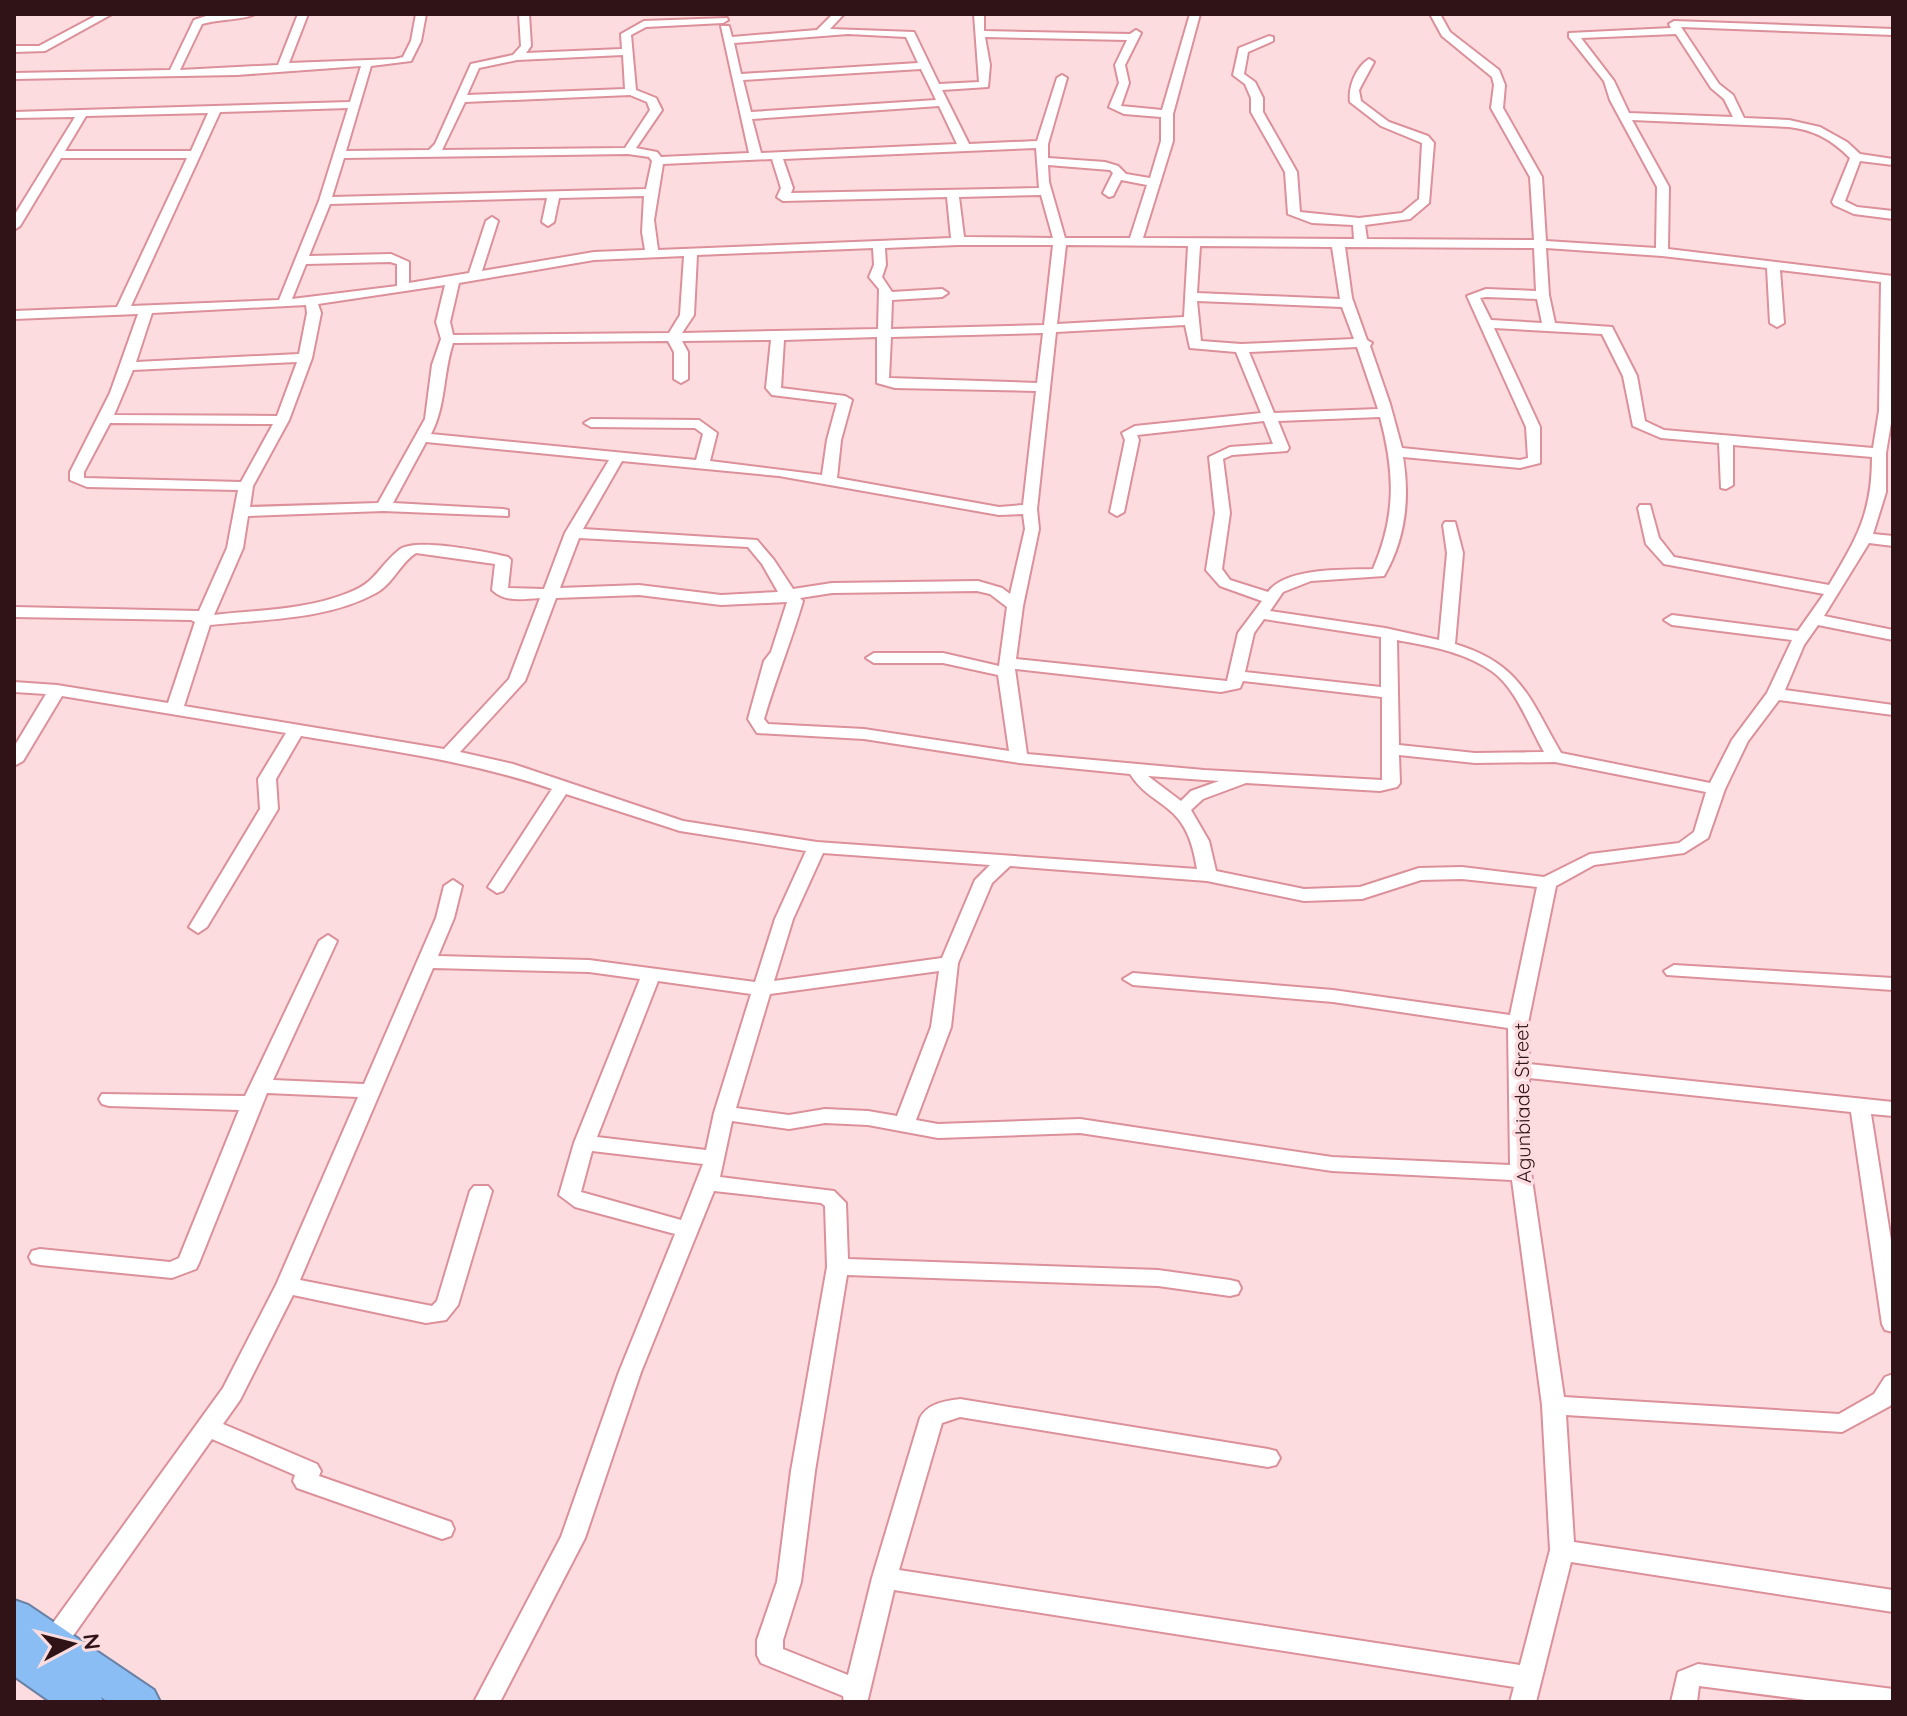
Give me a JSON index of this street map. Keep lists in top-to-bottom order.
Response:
{
  "streets": {
    "street": ["Agunbiade Street"]
  },
  "north": "right"
}
